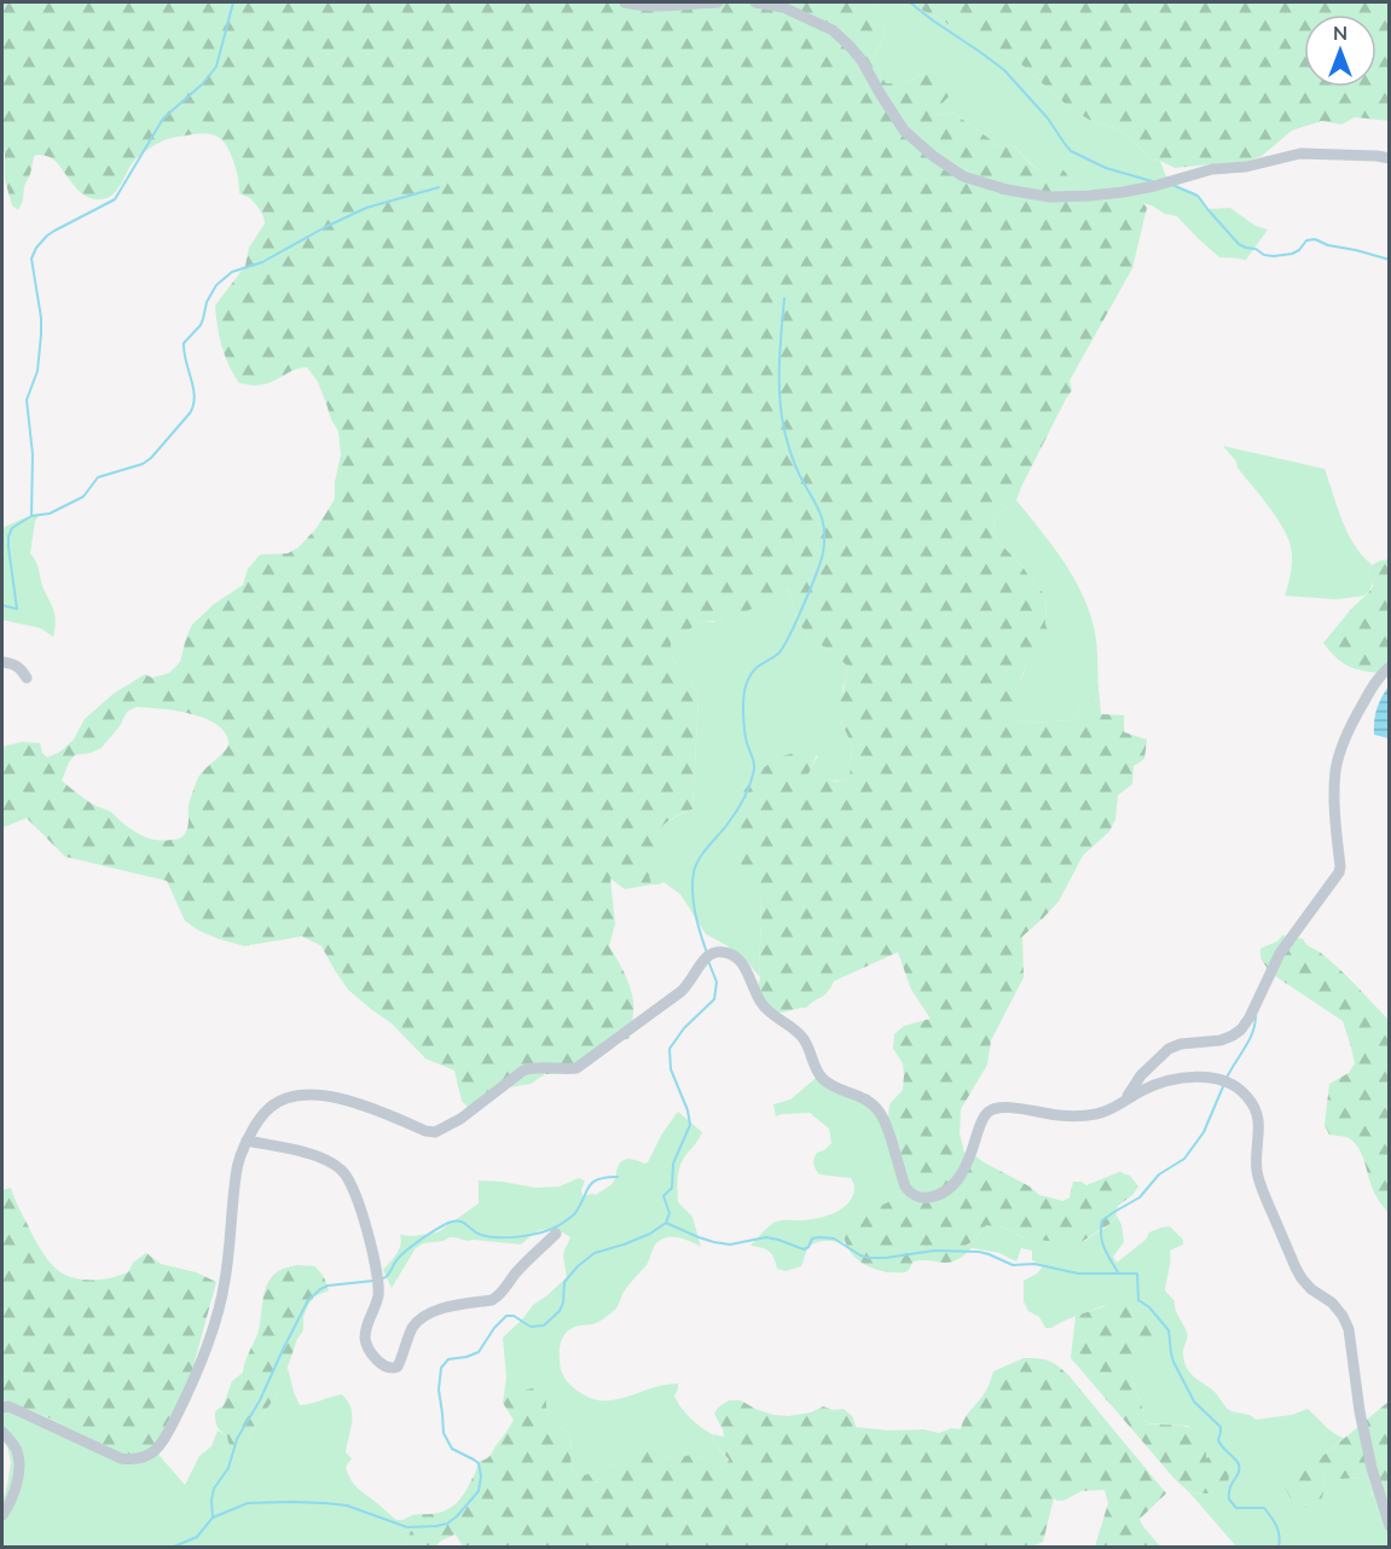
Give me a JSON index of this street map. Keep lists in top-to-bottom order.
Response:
{
  "north": "top"
}
